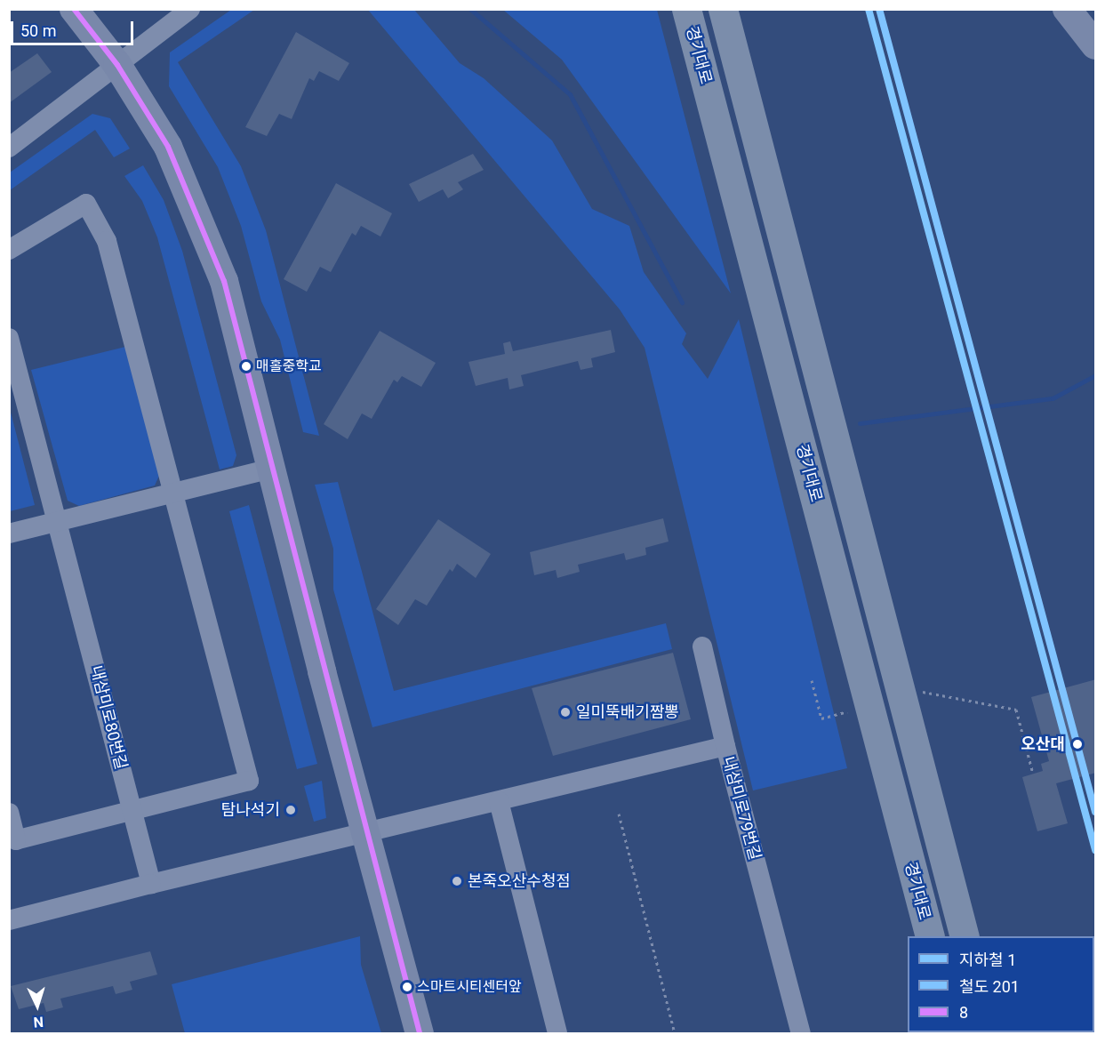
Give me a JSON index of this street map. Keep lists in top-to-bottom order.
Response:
{
  "streets": {
    "main road": ["경기대로"],
    "street": ["내삼미로80번길", "내삼미로79번길"]
  },
  "places": [
    "매홀중학교",
    "일미뚝배기짬뽕",
    "오산대",
    "탐나석기",
    "본죽오산수청점",
    "스마트시티센터앞"
  ],
  "lines": ["metro line 1", "rail line 201", "transit line 8"],
  "legend": ["지하철 1", "철도 201", "8"],
  "scale_bar": "50 m",
  "north": "bottom"
}
